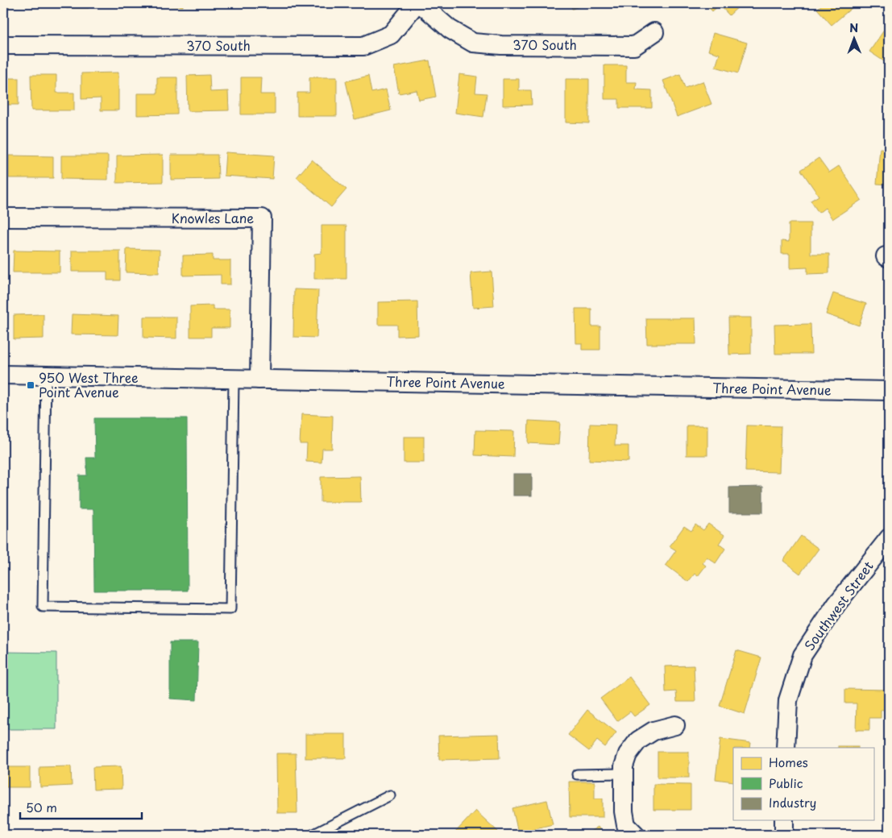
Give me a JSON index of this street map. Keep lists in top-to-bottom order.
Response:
{
  "streets": {
    "street": [
      "370 South",
      "Knowles Lane",
      "Three Point Avenue",
      "Southwest Street"
    ]
  },
  "crossings": [
    ["Knowles Lane", "Three Point Avenue"]
  ],
  "places": {
    "transit": ["950 West Three Point Avenue"]
  },
  "legend": ["Homes", "Public", "Industry"],
  "scale_bar": "50 m",
  "north": "top"
}
